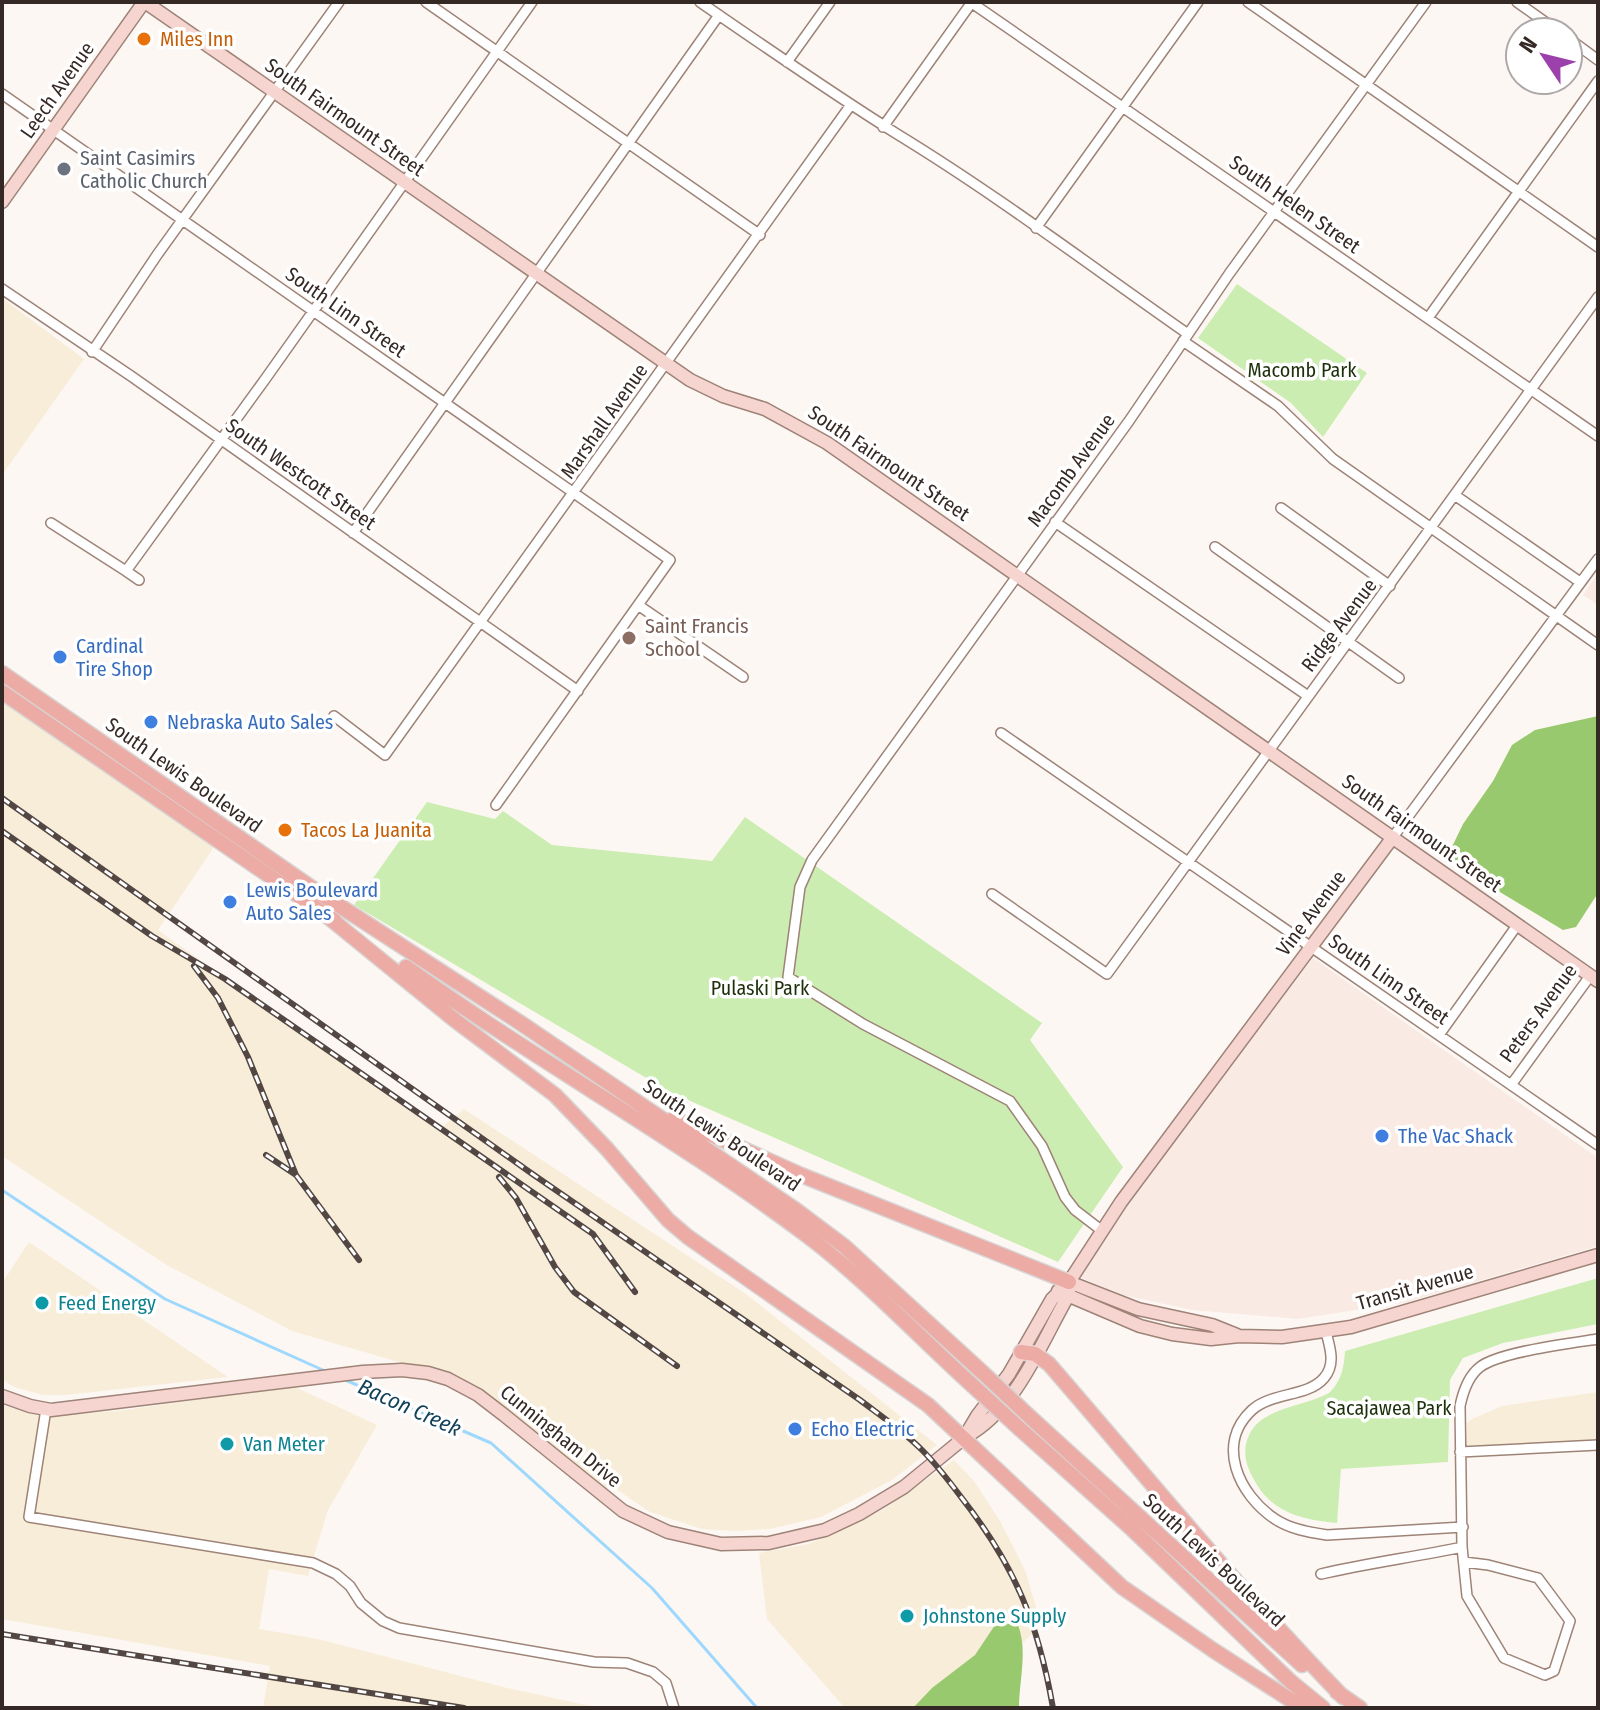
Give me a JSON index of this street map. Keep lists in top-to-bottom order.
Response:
{
  "streets": {
    "main road": ["South Lewis Boulevard"],
    "street": [
      "Leech Avenue",
      "South Fairmount Street",
      "South Helen Street",
      "South Linn Street",
      "Marshall Avenue",
      "Macomb Avenue",
      "South Westcott Street",
      "Ridge Avenue",
      "Vine Avenue",
      "Peters Avenue",
      "Transit Avenue",
      "Cunningham Drive"
    ]
  },
  "crossings": [
    ["Leech Avenue", "South Fairmount Street"],
    ["Leech Avenue", "South Linn Street"],
    ["South Fairmount Street", "Marshall Avenue"],
    ["South Fairmount Street", "Macomb Avenue"],
    ["South Fairmount Street", "Ridge Avenue"],
    ["South Fairmount Street", "Vine Avenue"],
    ["South Fairmount Street", "Peters Avenue"],
    ["South Helen Street", "Macomb Avenue"],
    ["South Helen Street", "Ridge Avenue"],
    ["South Linn Street", "Marshall Avenue"],
    ["South Linn Street", "Ridge Avenue"],
    ["South Linn Street", "Vine Avenue"],
    ["South Linn Street", "Peters Avenue"],
    ["Marshall Avenue", "South Westcott Street"],
    ["Macomb Avenue", "Vine Avenue"],
    ["Vine Avenue", "Transit Avenue"],
    ["Vine Avenue", "Cunningham Drive"]
  ],
  "water": ["Bacon Creek"],
  "parks": ["Macomb Park", "Pulaski Park", "Sacajawea Park"],
  "places": [
    "Miles Inn",
    "Saint Casimirs Catholic Church",
    "Saint Francis School",
    "Cardinal Tire Shop",
    "Nebraska Auto Sales",
    "Tacos La Juanita",
    "Lewis Boulevard Auto Sales",
    "The Vac Shack",
    "Feed Energy",
    "Echo Electric",
    "Van Meter",
    "Johnstone Supply"
  ],
  "north": "top left"
}
